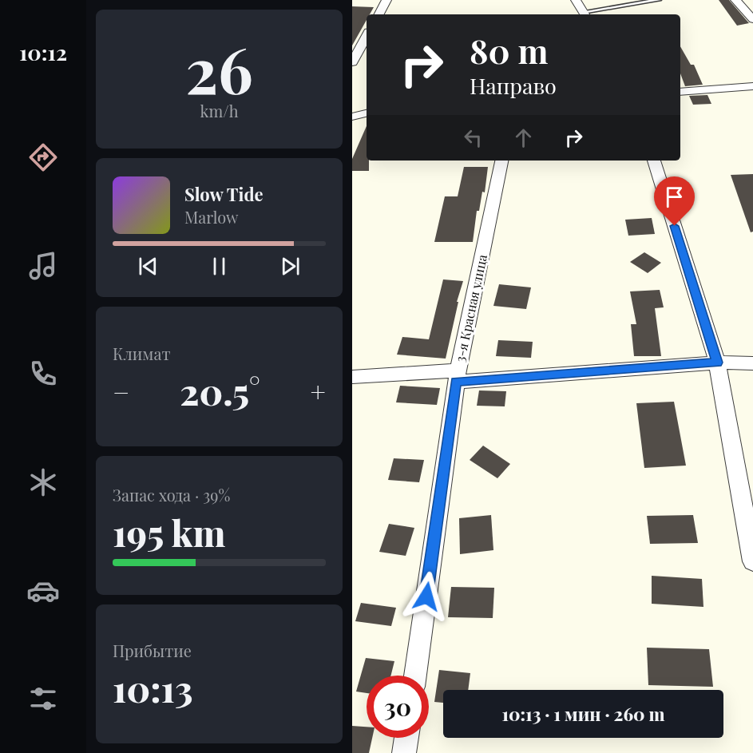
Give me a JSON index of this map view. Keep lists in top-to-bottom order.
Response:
{
  "streets": {
    "street": ["3-я Красная улица"]
  },
  "page": {
    "tabs": "10:12",
    "tile": [
      ["26", "km/h"],
      "Климат",
      ["Запас хода · 39%", "195 km"],
      ["Прибытие", "10:13"]
    ],
    "turn": ["80 m", "Направо"],
    "song": ["Slow Tide", "Marlow"],
    "heat": ["−", "20.5°", "+"],
    "limit": "30",
    "trip": "10:13 · 1 мин · 260 m"
  }
}
